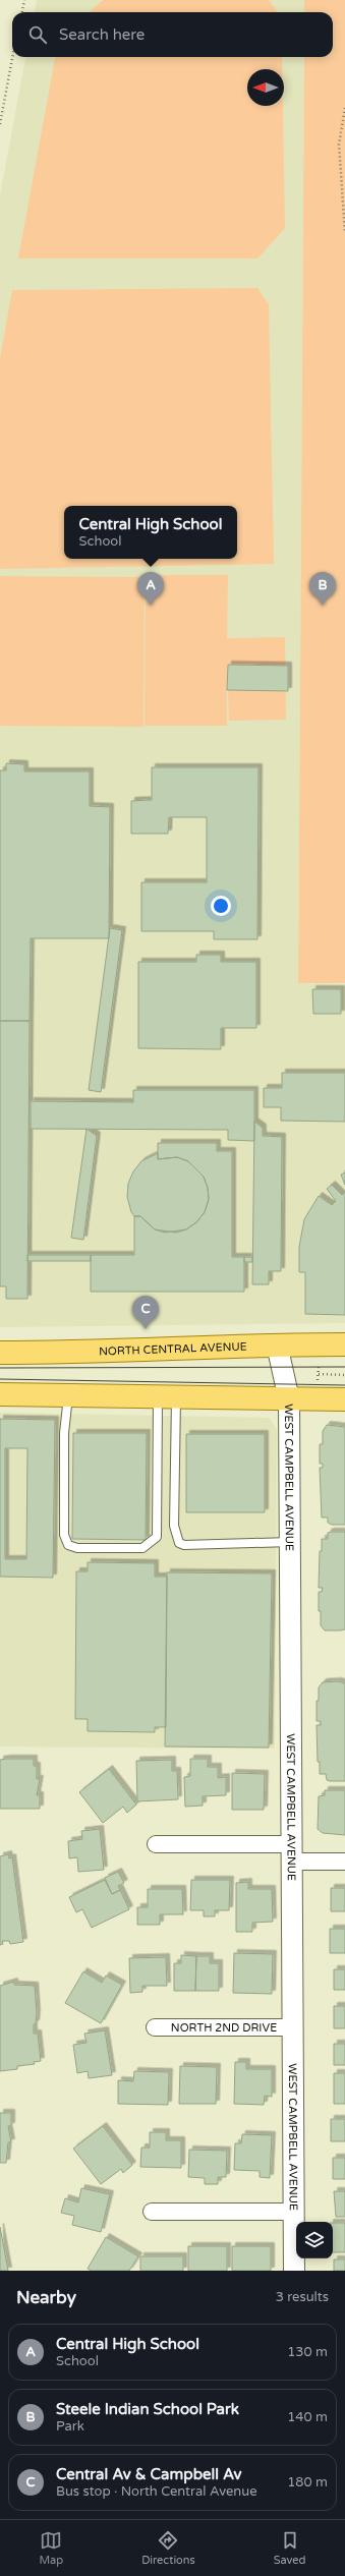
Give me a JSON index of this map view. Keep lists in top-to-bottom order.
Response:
{
  "streets": {
    "main road": ["NORTH CENTRAL AVENUE"],
    "street": ["WEST CAMPBELL AVENUE", "NORTH 2ND DRIVE"]
  },
  "crossings": [
    ["NORTH CENTRAL AVENUE", "WEST CAMPBELL AVENUE"],
    ["WEST CAMPBELL AVENUE", "NORTH 2ND DRIVE"]
  ],
  "north": "left",
  "page": {
    "search": "Search here",
    "popup": ["Central High School", "School"],
    "pins": ["A", "B", "C"],
    "heading": ["Nearby", "3 results"],
    "list": [
      {
        "mark": "A",
        "name": "Central High School",
        "note": "School",
        "value": "130 m"
      },
      {
        "mark": "B",
        "name": "Steele Indian School Park",
        "note": "Park",
        "value": "140 m"
      },
      {
        "mark": "C",
        "name": "Central Av & Campbell Av",
        "note": "Bus stop · North Central Avenue",
        "value": "180 m"
      }
    ],
    "nav": ["Map", "Directions", "Saved"]
  }
}
